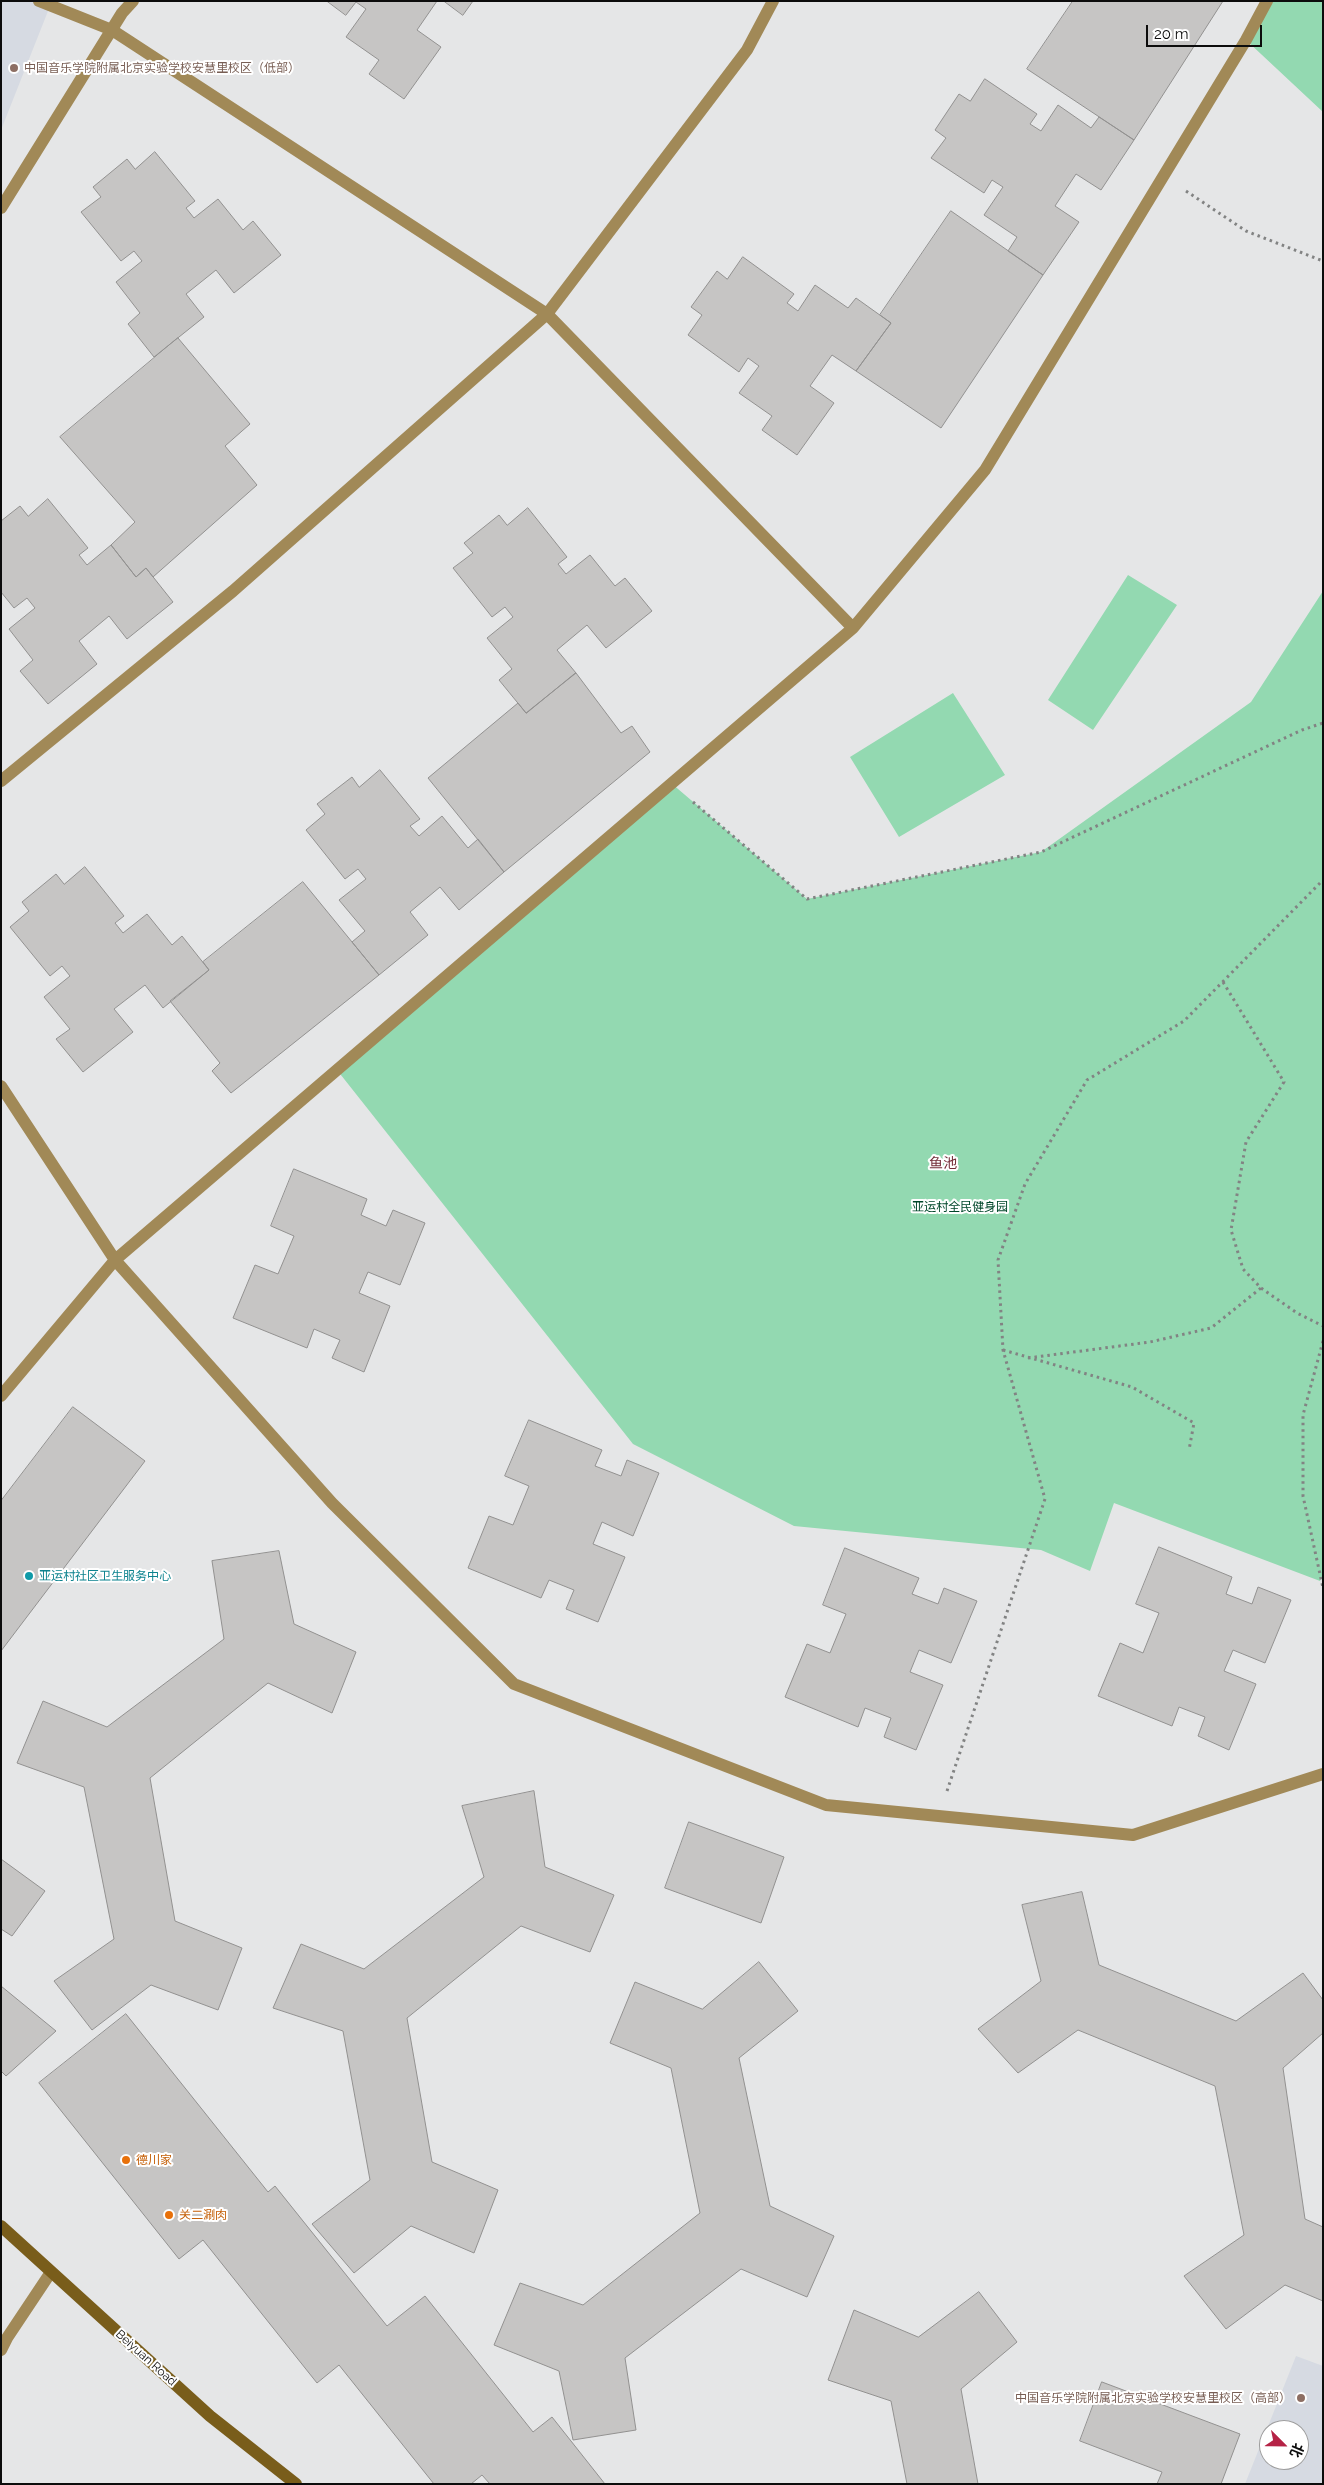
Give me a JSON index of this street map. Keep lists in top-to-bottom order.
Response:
{
  "streets": {
    "street": ["Beiyuan Road"]
  },
  "districts": ["鱼池"],
  "parks": ["亚运村全民健身园"],
  "places": [
    "中国音乐学院附属北京实验学校安慧里校区（低部）",
    "亚运村社区卫生服务中心",
    "德川家",
    "关二涮肉",
    "中国音乐学院附属北京实验学校安慧里校区（高部）"
  ],
  "scale_bar": "20 m",
  "north": "bottom right"
}
